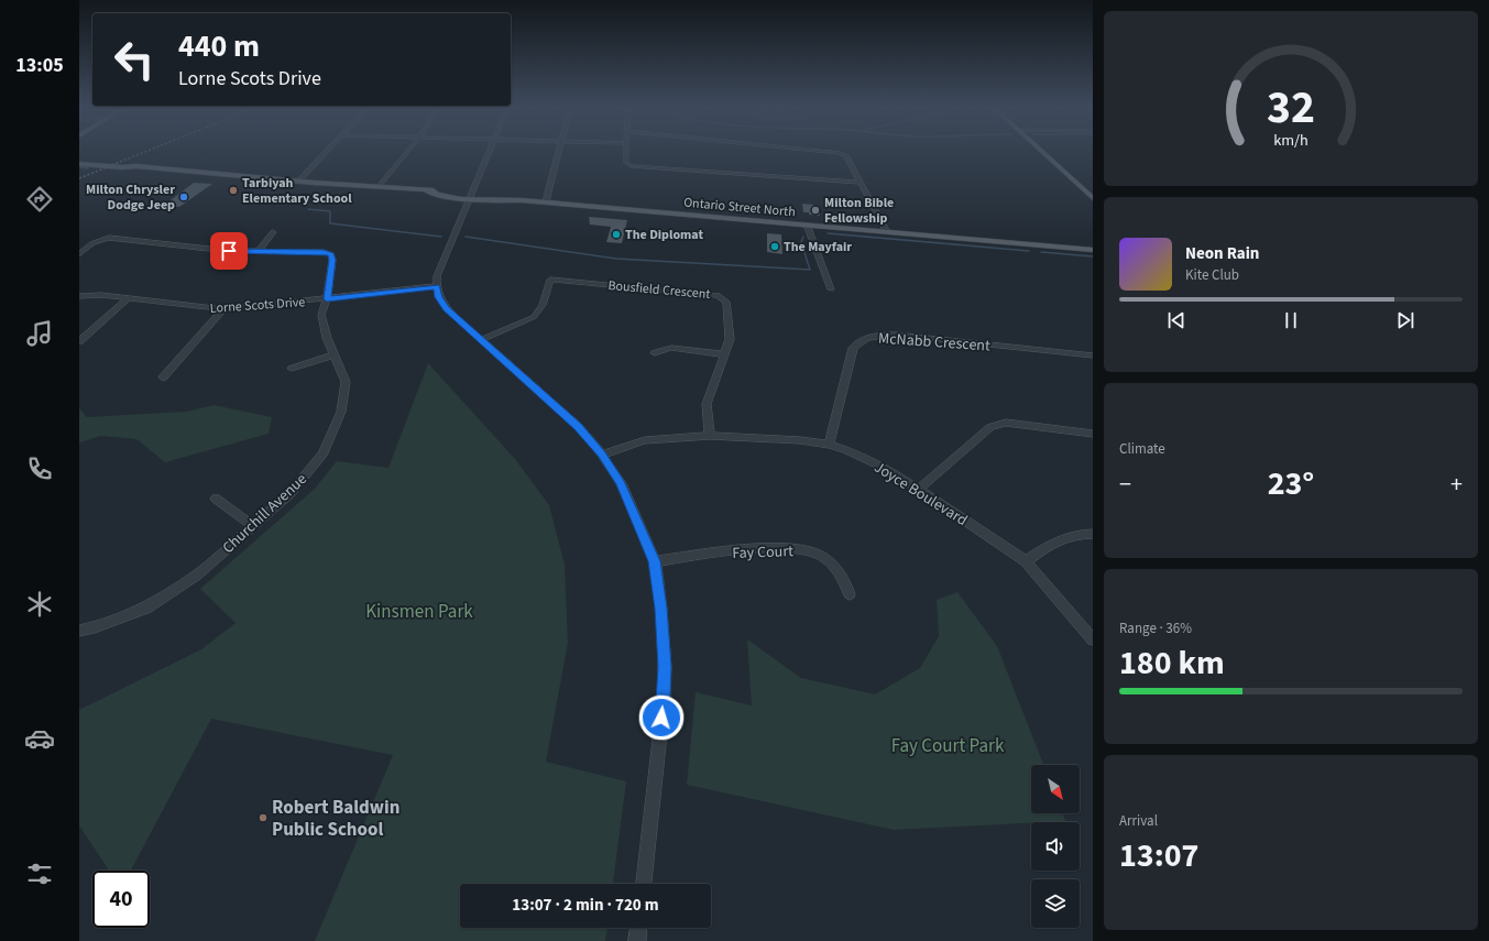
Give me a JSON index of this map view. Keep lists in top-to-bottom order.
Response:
{
  "streets": {
    "main road": ["Ontario Street North"],
    "street": [
      "Bousfield Crescent",
      "Lorne Scots Drive",
      "McNabb Crescent",
      "Joyce Boulevard",
      "Churchill Avenue",
      "Fay Court"
    ]
  },
  "crossings": [
    ["Bousfield Crescent", "Joyce Boulevard"],
    ["Lorne Scots Drive", "Churchill Avenue"],
    ["McNabb Crescent", "Joyce Boulevard"]
  ],
  "parks": ["Kinsmen Park", "Fay Court Park"],
  "places": [
    "Tarbiyah Elementary School",
    "Milton Chrysler Dodge Jeep",
    "Milton Bible Fellowship",
    "The Diplomat",
    "The Mayfair",
    "Robert Baldwin Public School"
  ],
  "north": "bottom right",
  "page": {
    "tabs": "13:05",
    "turn": ["440 m", "Lorne Scots Drive"],
    "song": ["Neon Rain", "Kite Club"],
    "tile": [
      "Climate",
      ["Range · 36%", "180 km"],
      ["Arrival", "13:07"]
    ],
    "heat": ["−", "23°", "+"],
    "limit": "40",
    "trip": "13:07 · 2 min · 720 m",
    "gauge": ["32", "km/h"]
  }
}
